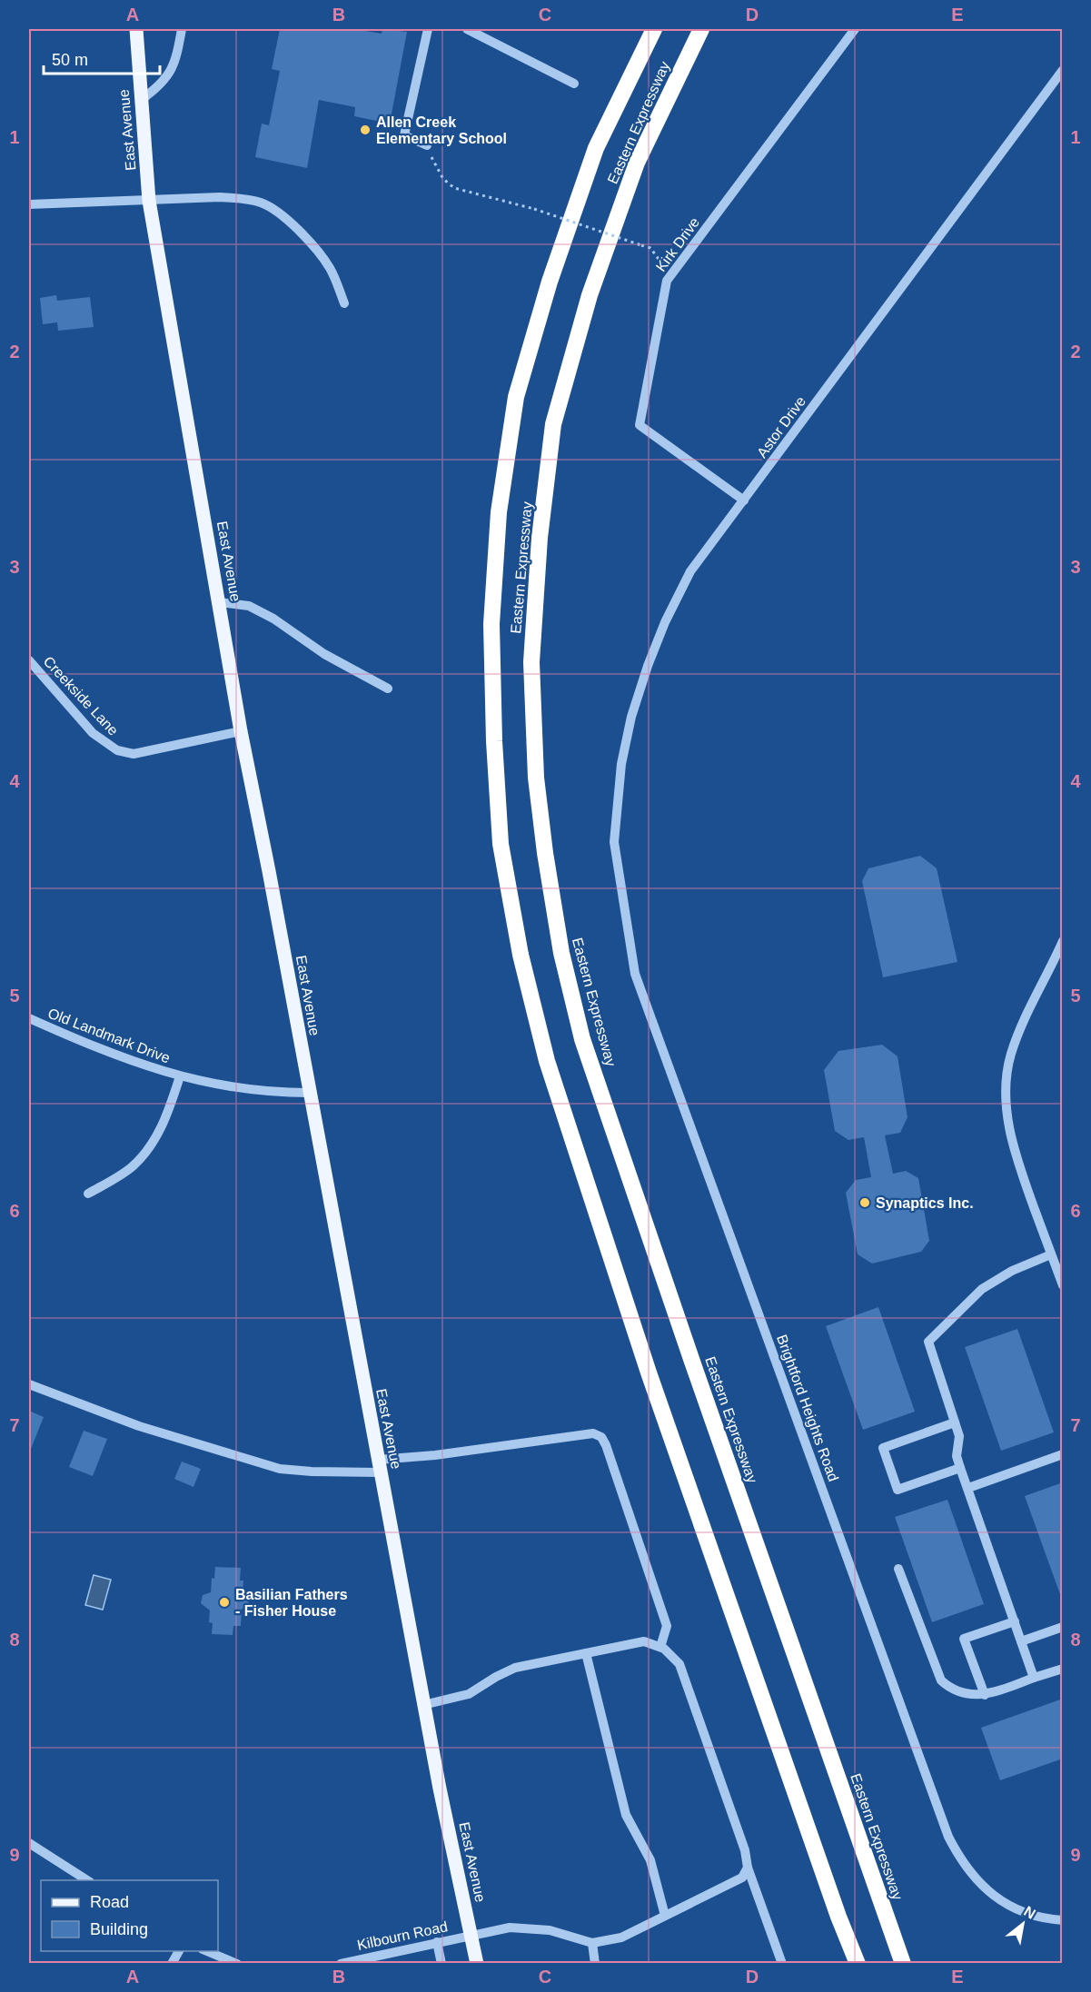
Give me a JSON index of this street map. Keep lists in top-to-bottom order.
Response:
{
  "streets": {
    "highway": ["Eastern Expressway"],
    "main road": ["East Avenue"],
    "street": [
      "Kirk Drive",
      "Astor Drive",
      "Creekside Lane",
      "Old Landmark Drive",
      "Brightford Heights Road",
      "Kilbourn Road"
    ]
  },
  "crossings": [
    ["East Avenue", "Creekside Lane"],
    ["East Avenue", "Old Landmark Drive"],
    ["East Avenue", "Kilbourn Road"],
    ["Kirk Drive", "Astor Drive"],
    ["Astor Drive", "Brightford Heights Road"]
  ],
  "places": ["Allen Creek Elementary School", "Synaptics Inc.", "Basilian Fathers - Fisher House"],
  "legend": ["Road", "Building"],
  "scale_bar": "50 m",
  "north": "top right",
  "grid": {
    "columns": [
      "A",
      "B",
      "C",
      "D",
      "E"
    ],
    "rows": [
      "1",
      "2",
      "3",
      "4",
      "5",
      "6",
      "7",
      "8",
      "9"
    ]
  }
}
